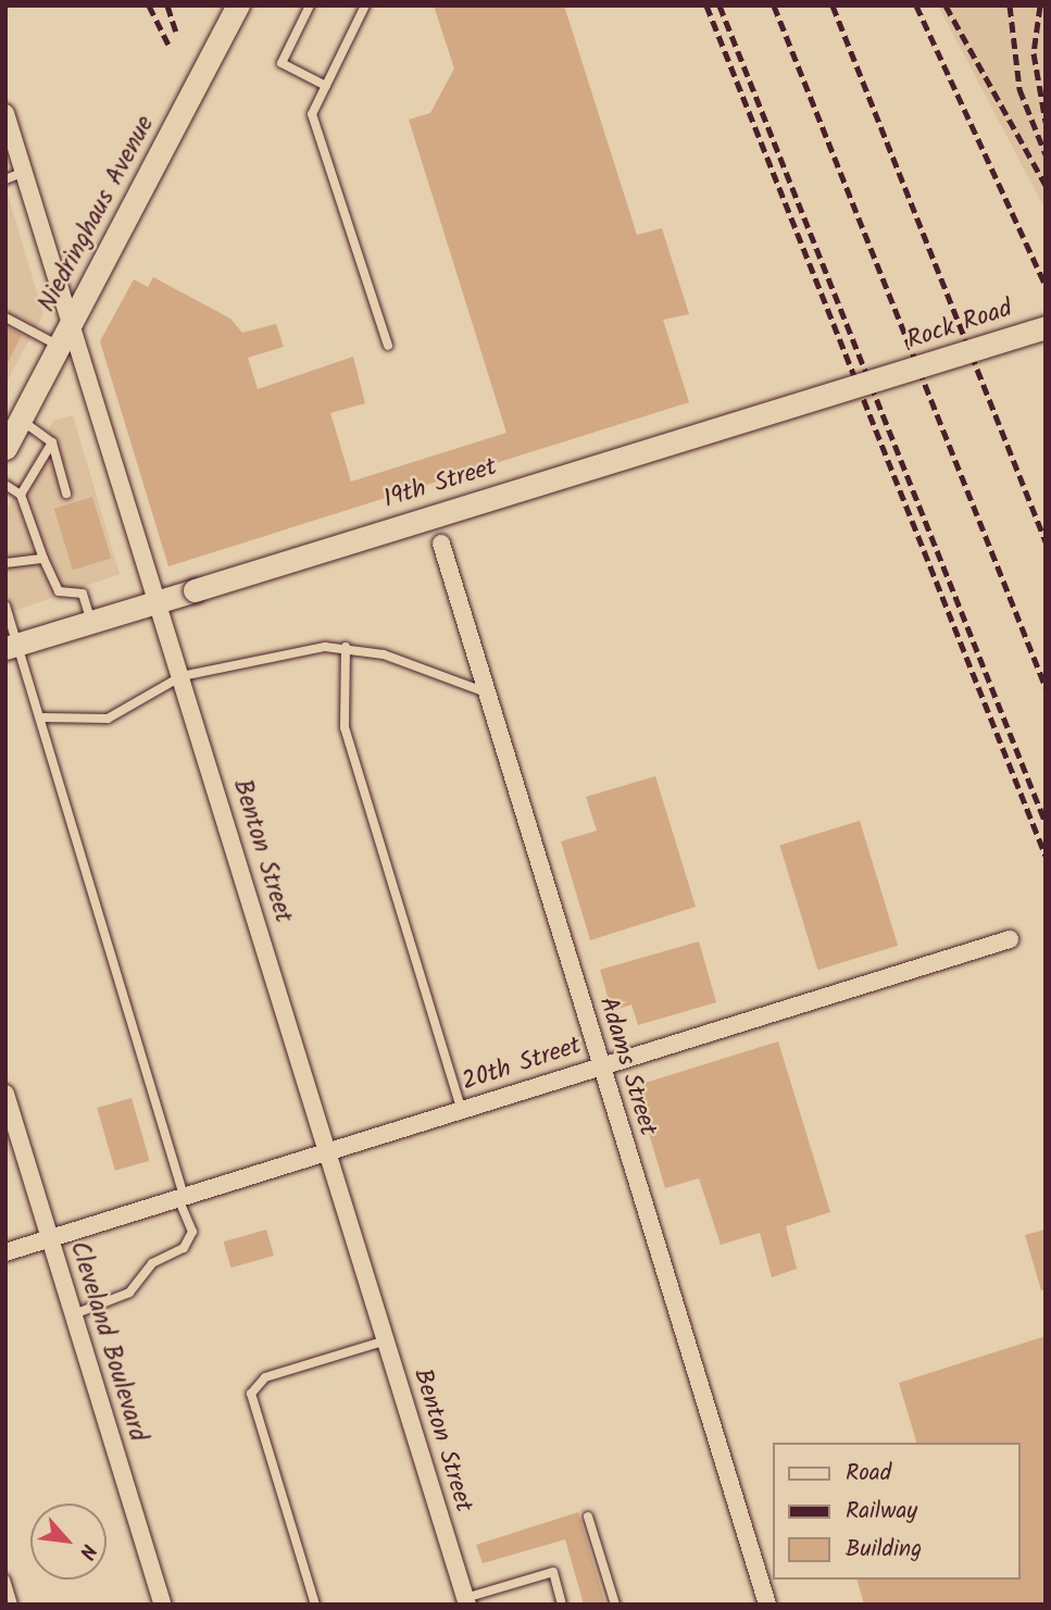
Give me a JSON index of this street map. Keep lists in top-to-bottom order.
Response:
{
  "streets": {
    "main road": ["Niedringhaus Avenue", "Rock Road", "19th Street"],
    "street": [
      "Benton Street",
      "20th Street",
      "Adams Street",
      "Cleveland Boulevard"
    ]
  },
  "crossings": [
    ["Niedringhaus Avenue", "Benton Street"],
    ["Rock Road", "19th Street"],
    ["19th Street", "Benton Street"],
    ["Benton Street", "20th Street"],
    ["20th Street", "Adams Street"],
    ["20th Street", "Cleveland Boulevard"]
  ],
  "legend": ["Road", "Railway", "Building"],
  "north": "bottom right"
}
